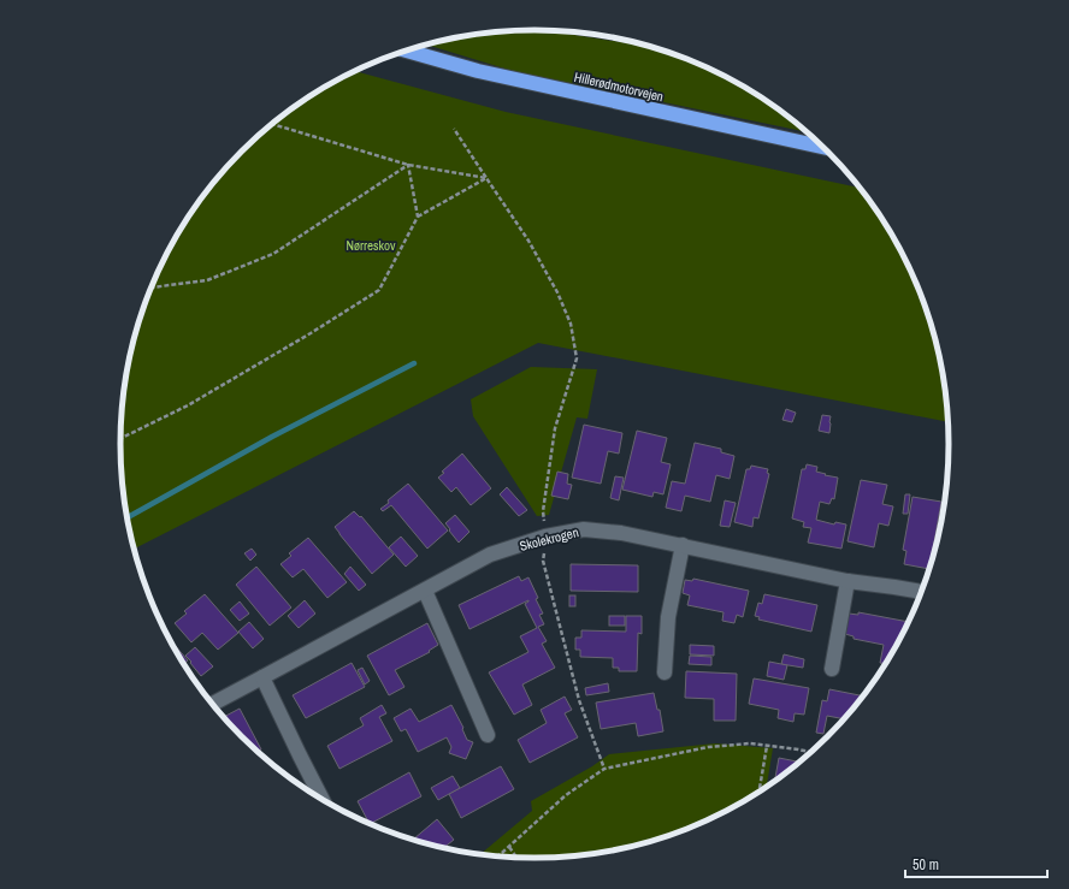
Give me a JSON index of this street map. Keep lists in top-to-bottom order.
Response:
{
  "streets": {
    "highway": ["Hillerødmotorvejen"],
    "street": ["Skolekrogen"]
  },
  "parks": ["Nørreskov"],
  "scale_bar": "50 m"
}
